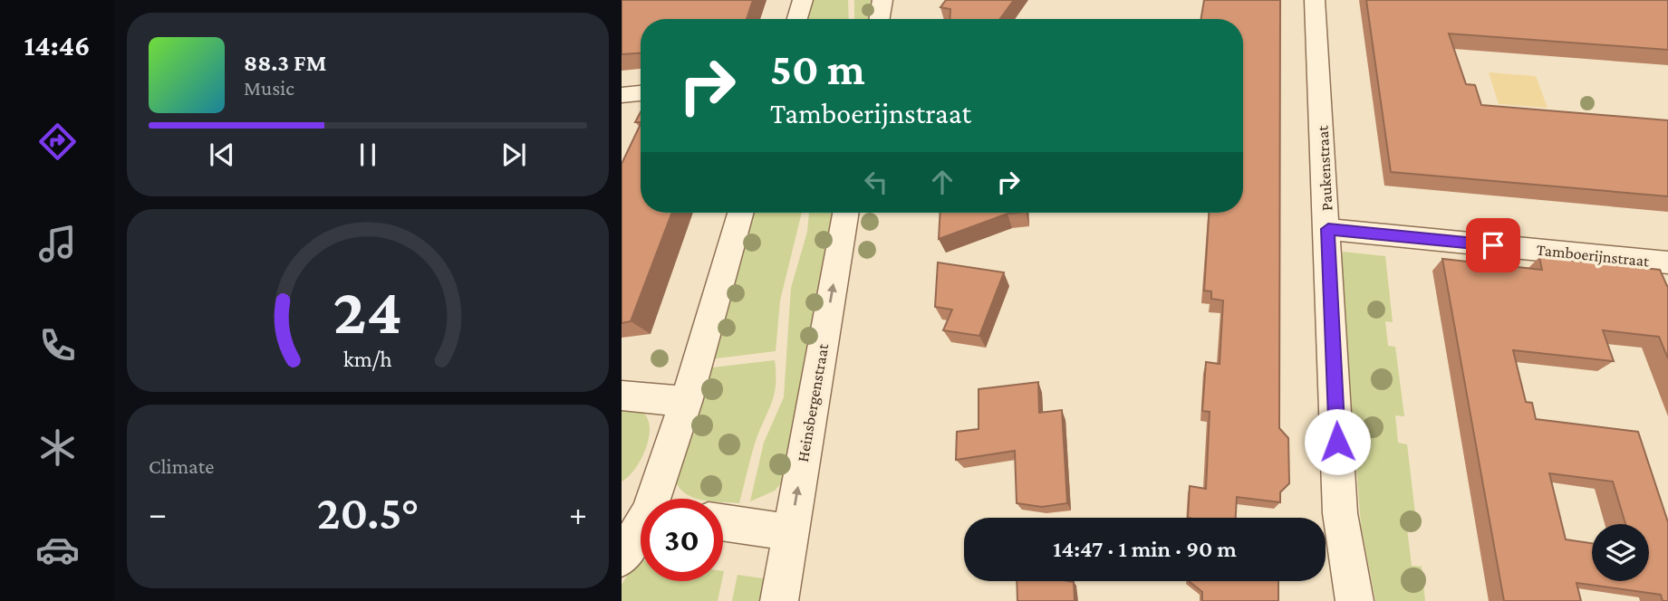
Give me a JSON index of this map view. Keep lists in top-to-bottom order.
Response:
{
  "streets": {
    "street": ["Paukenstraat", "Tamboerijnstraat", "Heinsbergenstraat"]
  },
  "crossings": [
    ["Paukenstraat", "Tamboerijnstraat"]
  ],
  "page": {
    "tabs": "14:46",
    "turn": ["50 m", "Tamboerijnstraat"],
    "song": ["88.3 FM", "Music"],
    "tile": "Climate",
    "heat": ["−", "20.5°", "+"],
    "limit": "30",
    "trip": "14:47 · 1 min · 90 m",
    "gauge": ["24", "km/h"]
  }
}
